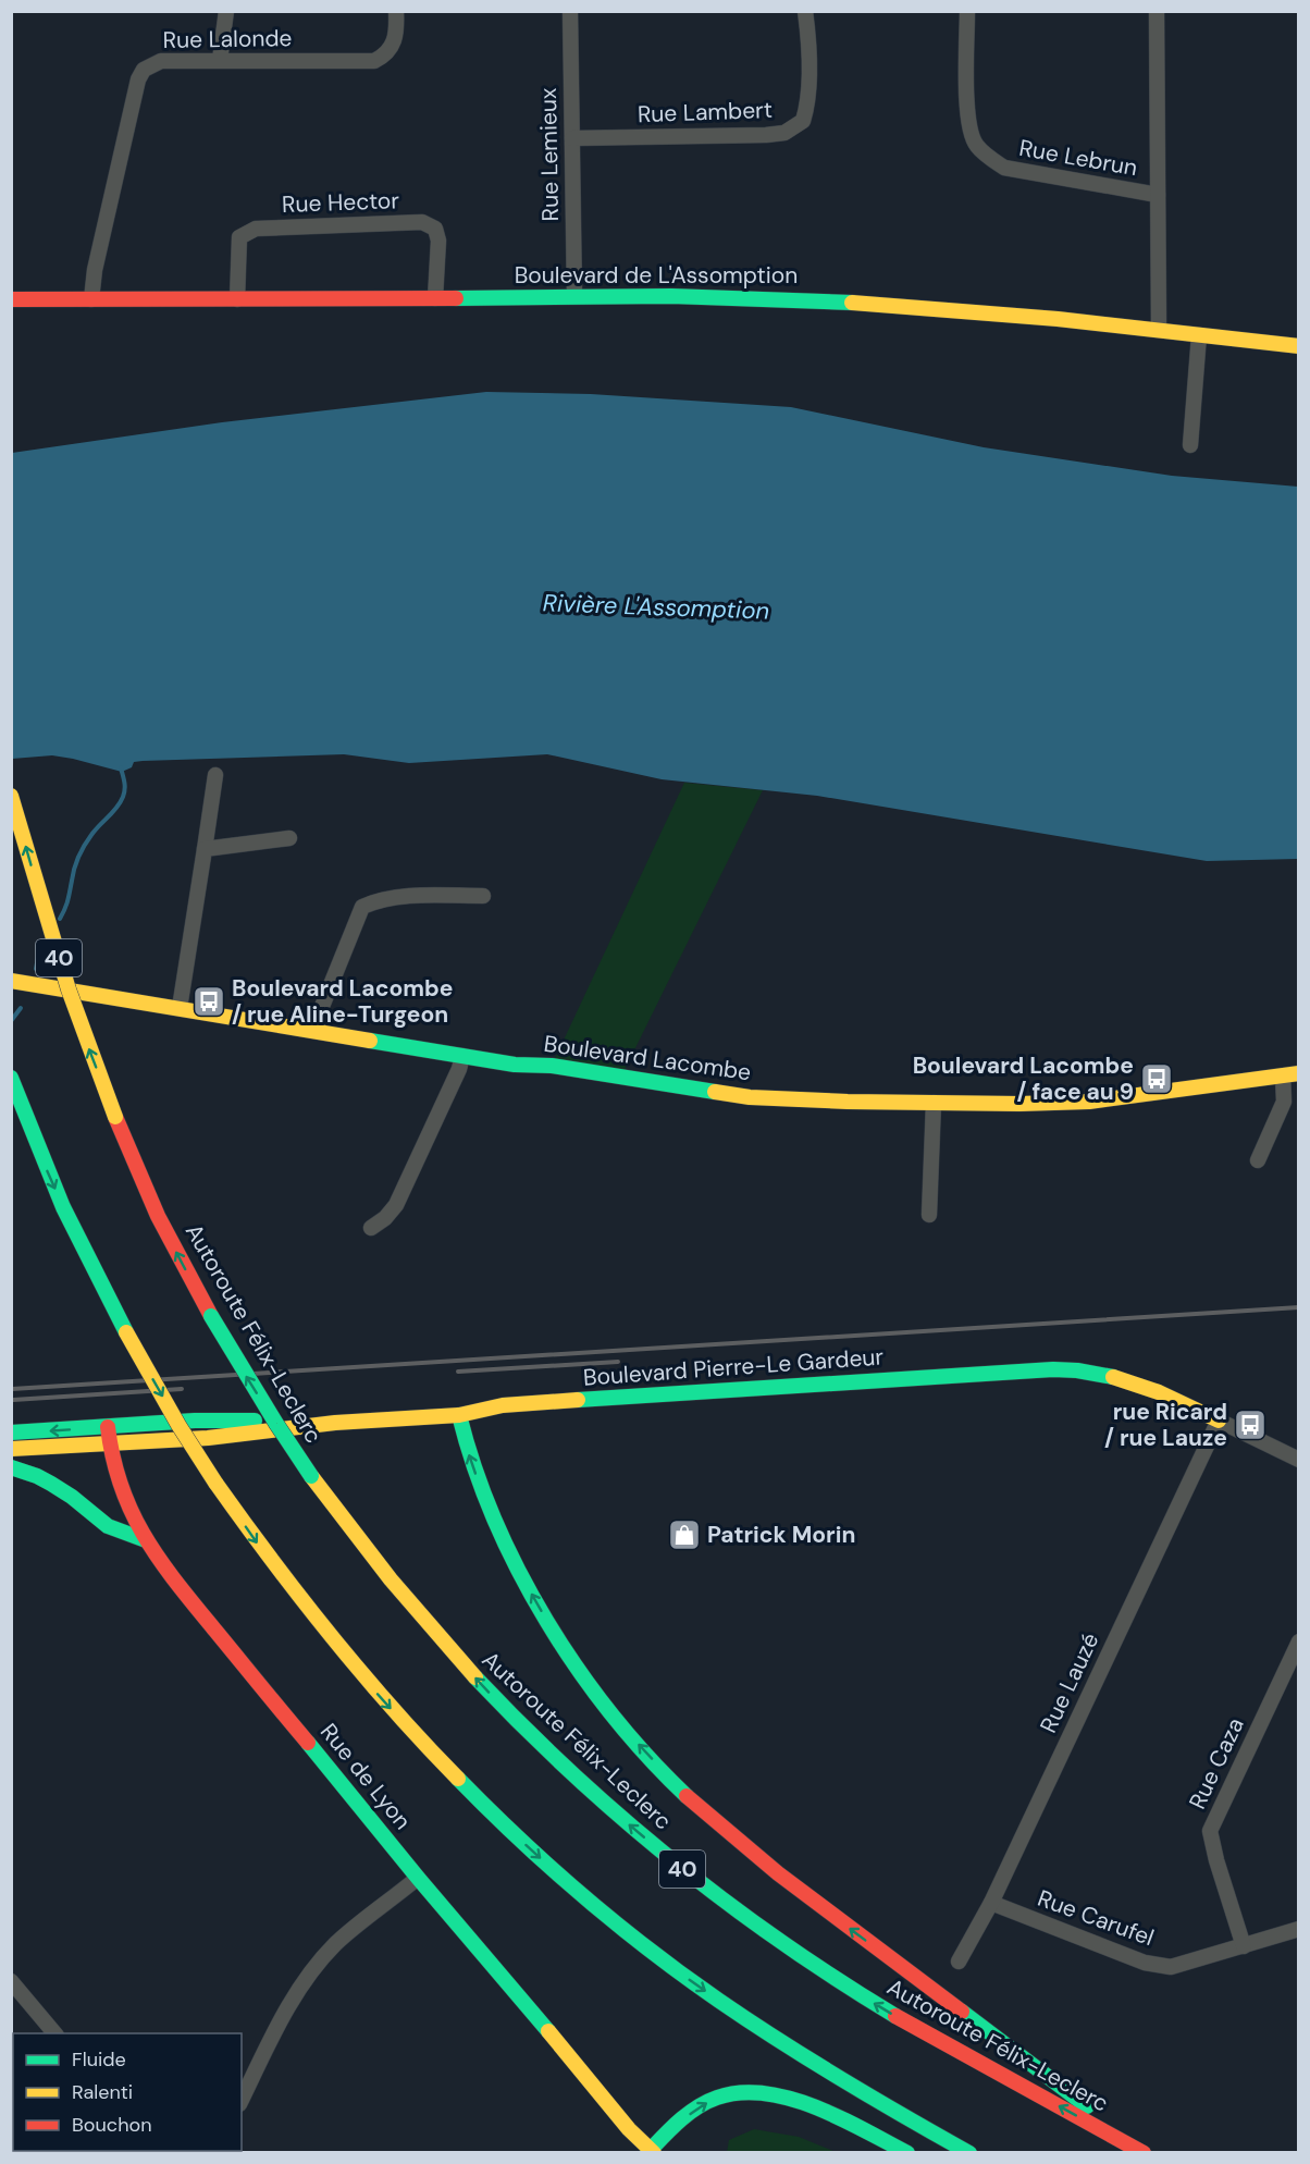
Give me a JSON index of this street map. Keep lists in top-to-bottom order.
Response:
{
  "streets": {
    "main road": [
      "Boulevard de L'Assomption",
      "40",
      "Boulevard Lacombe",
      "Autoroute Félix-Leclerc",
      "Boulevard Pierre-Le Gardeur",
      "Rue de Lyon"
    ],
    "street": [
      "Rue Lalonde",
      "Rue Lambert",
      "Rue Lemieux",
      "Rue Lebrun",
      "Rue Hector",
      "Rue Lauzé",
      "Rue Caza",
      "Rue Carufel"
    ]
  },
  "crossings": [
    ["Rue Lalonde", "Boulevard de L'Assomption"],
    ["Rue Lambert", "Rue Lemieux"],
    ["Rue Lemieux", "Boulevard de L'Assomption"],
    ["Rue Hector", "Boulevard de L'Assomption"],
    ["Boulevard Pierre-Le Gardeur", "Rue Lauzé"],
    ["Boulevard Pierre-Le Gardeur", "Rue de Lyon"],
    ["Rue Lauzé", "Rue Carufel"],
    ["Rue Caza", "Rue Carufel"]
  ],
  "water": ["Rivière L'Assomption"],
  "places": {
    "bus stop": ["Boulevard Lacombe / rue Aline-Turgeon", "Boulevard Lacombe / face au 9", "rue Ricard / rue Lauze"],
    "shop": ["Patrick Morin"]
  },
  "legend": ["Fluide", "Ralenti", "Bouchon"]
}
